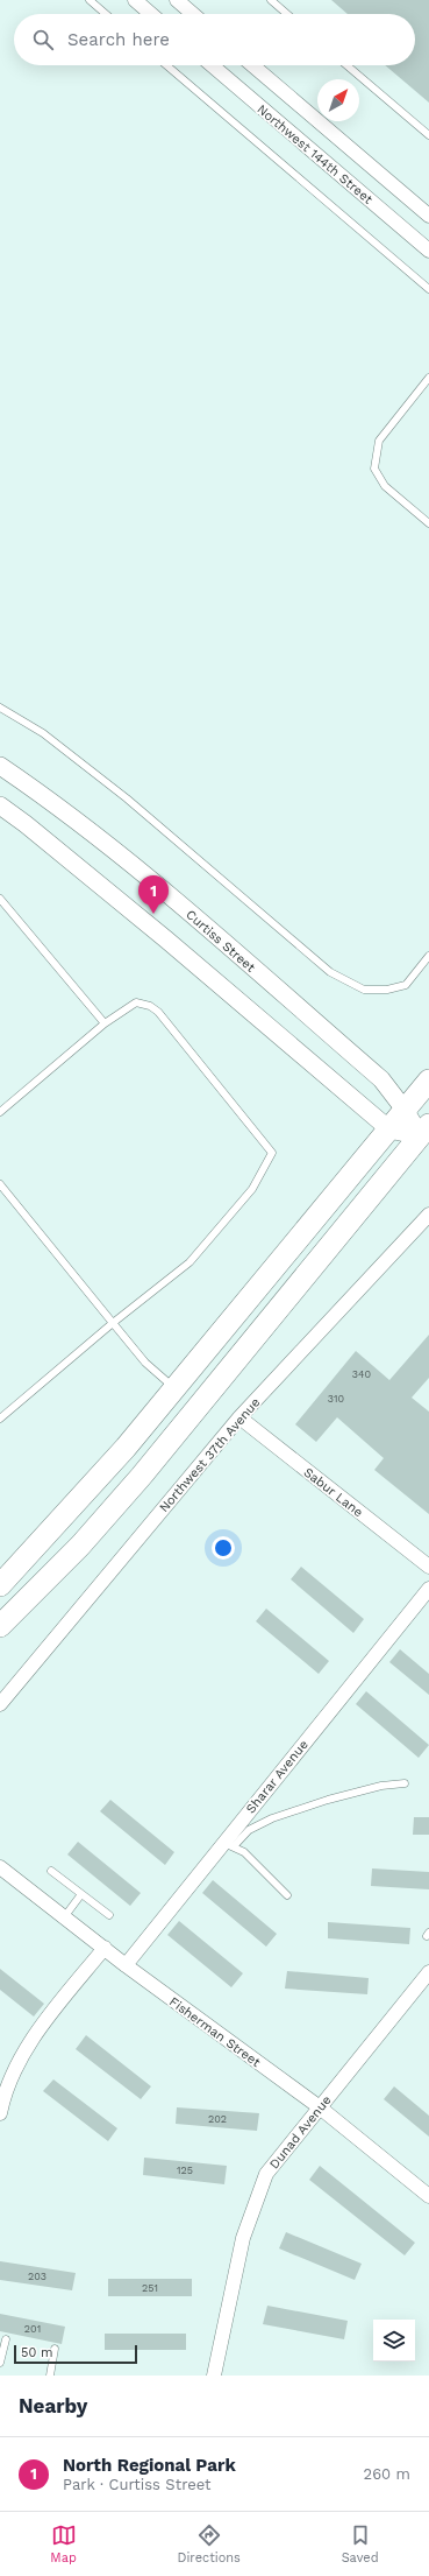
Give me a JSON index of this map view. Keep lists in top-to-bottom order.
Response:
{
  "streets": {
    "street": [
      "Northwest 144th Street",
      "Curtiss Street",
      "Northwest 37th Avenue",
      "Sabur Lane",
      "Sharar Avenue",
      "Fisherman Street",
      "Dunad Avenue"
    ]
  },
  "crossings": [
    ["Northwest 37th Avenue", "Sabur Lane"],
    ["Sharar Avenue", "Fisherman Street"],
    ["Fisherman Street", "Dunad Avenue"]
  ],
  "house_numbers": [
    "340",
    "310",
    "202",
    "125",
    "203",
    "251",
    "201"
  ],
  "scale_bar": "50 m",
  "north": "top right",
  "page": {
    "search": "Search here",
    "pins": "1",
    "scale": "50 m",
    "heading": "Nearby",
    "list": [
      {
        "mark": "1",
        "name": "North Regional Park",
        "note": "Park · Curtiss Street",
        "value": "260 m"
      }
    ],
    "nav": ["Map", "Directions", "Saved"]
  }
}
